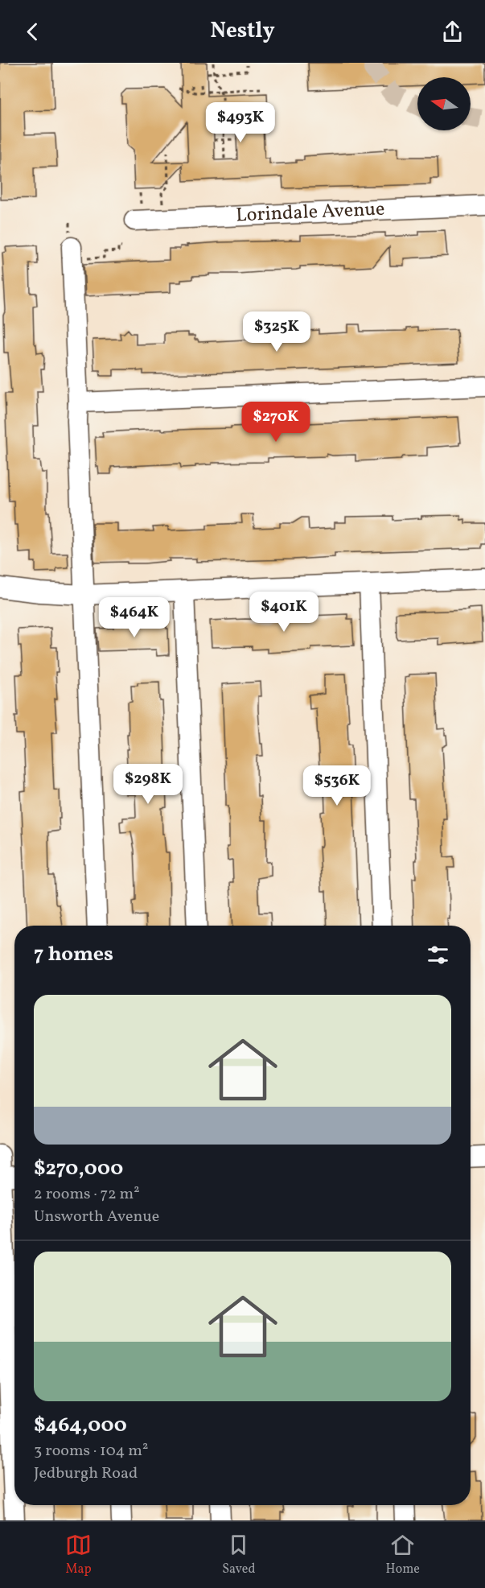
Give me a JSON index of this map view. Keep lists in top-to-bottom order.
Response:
{
  "streets": {
    "street": ["Lorindale Avenue"]
  },
  "north": "left",
  "page": {
    "header": "Nestly",
    "price": [
      "$493K",
      "$325K",
      "$270K",
      "$401K",
      "$464K",
      "$298K",
      "$536K"
    ],
    "heading": "7 homes",
    "list": [
      {
        "name": "$270,000",
        "note": "2 rooms · 72 m² · Unsworth Avenue"
      },
      {
        "name": "$464,000",
        "note": "3 rooms · 104 m² · Jedburgh Road"
      }
    ],
    "tabs": ["Map", "Saved", "Home"]
  }
}
